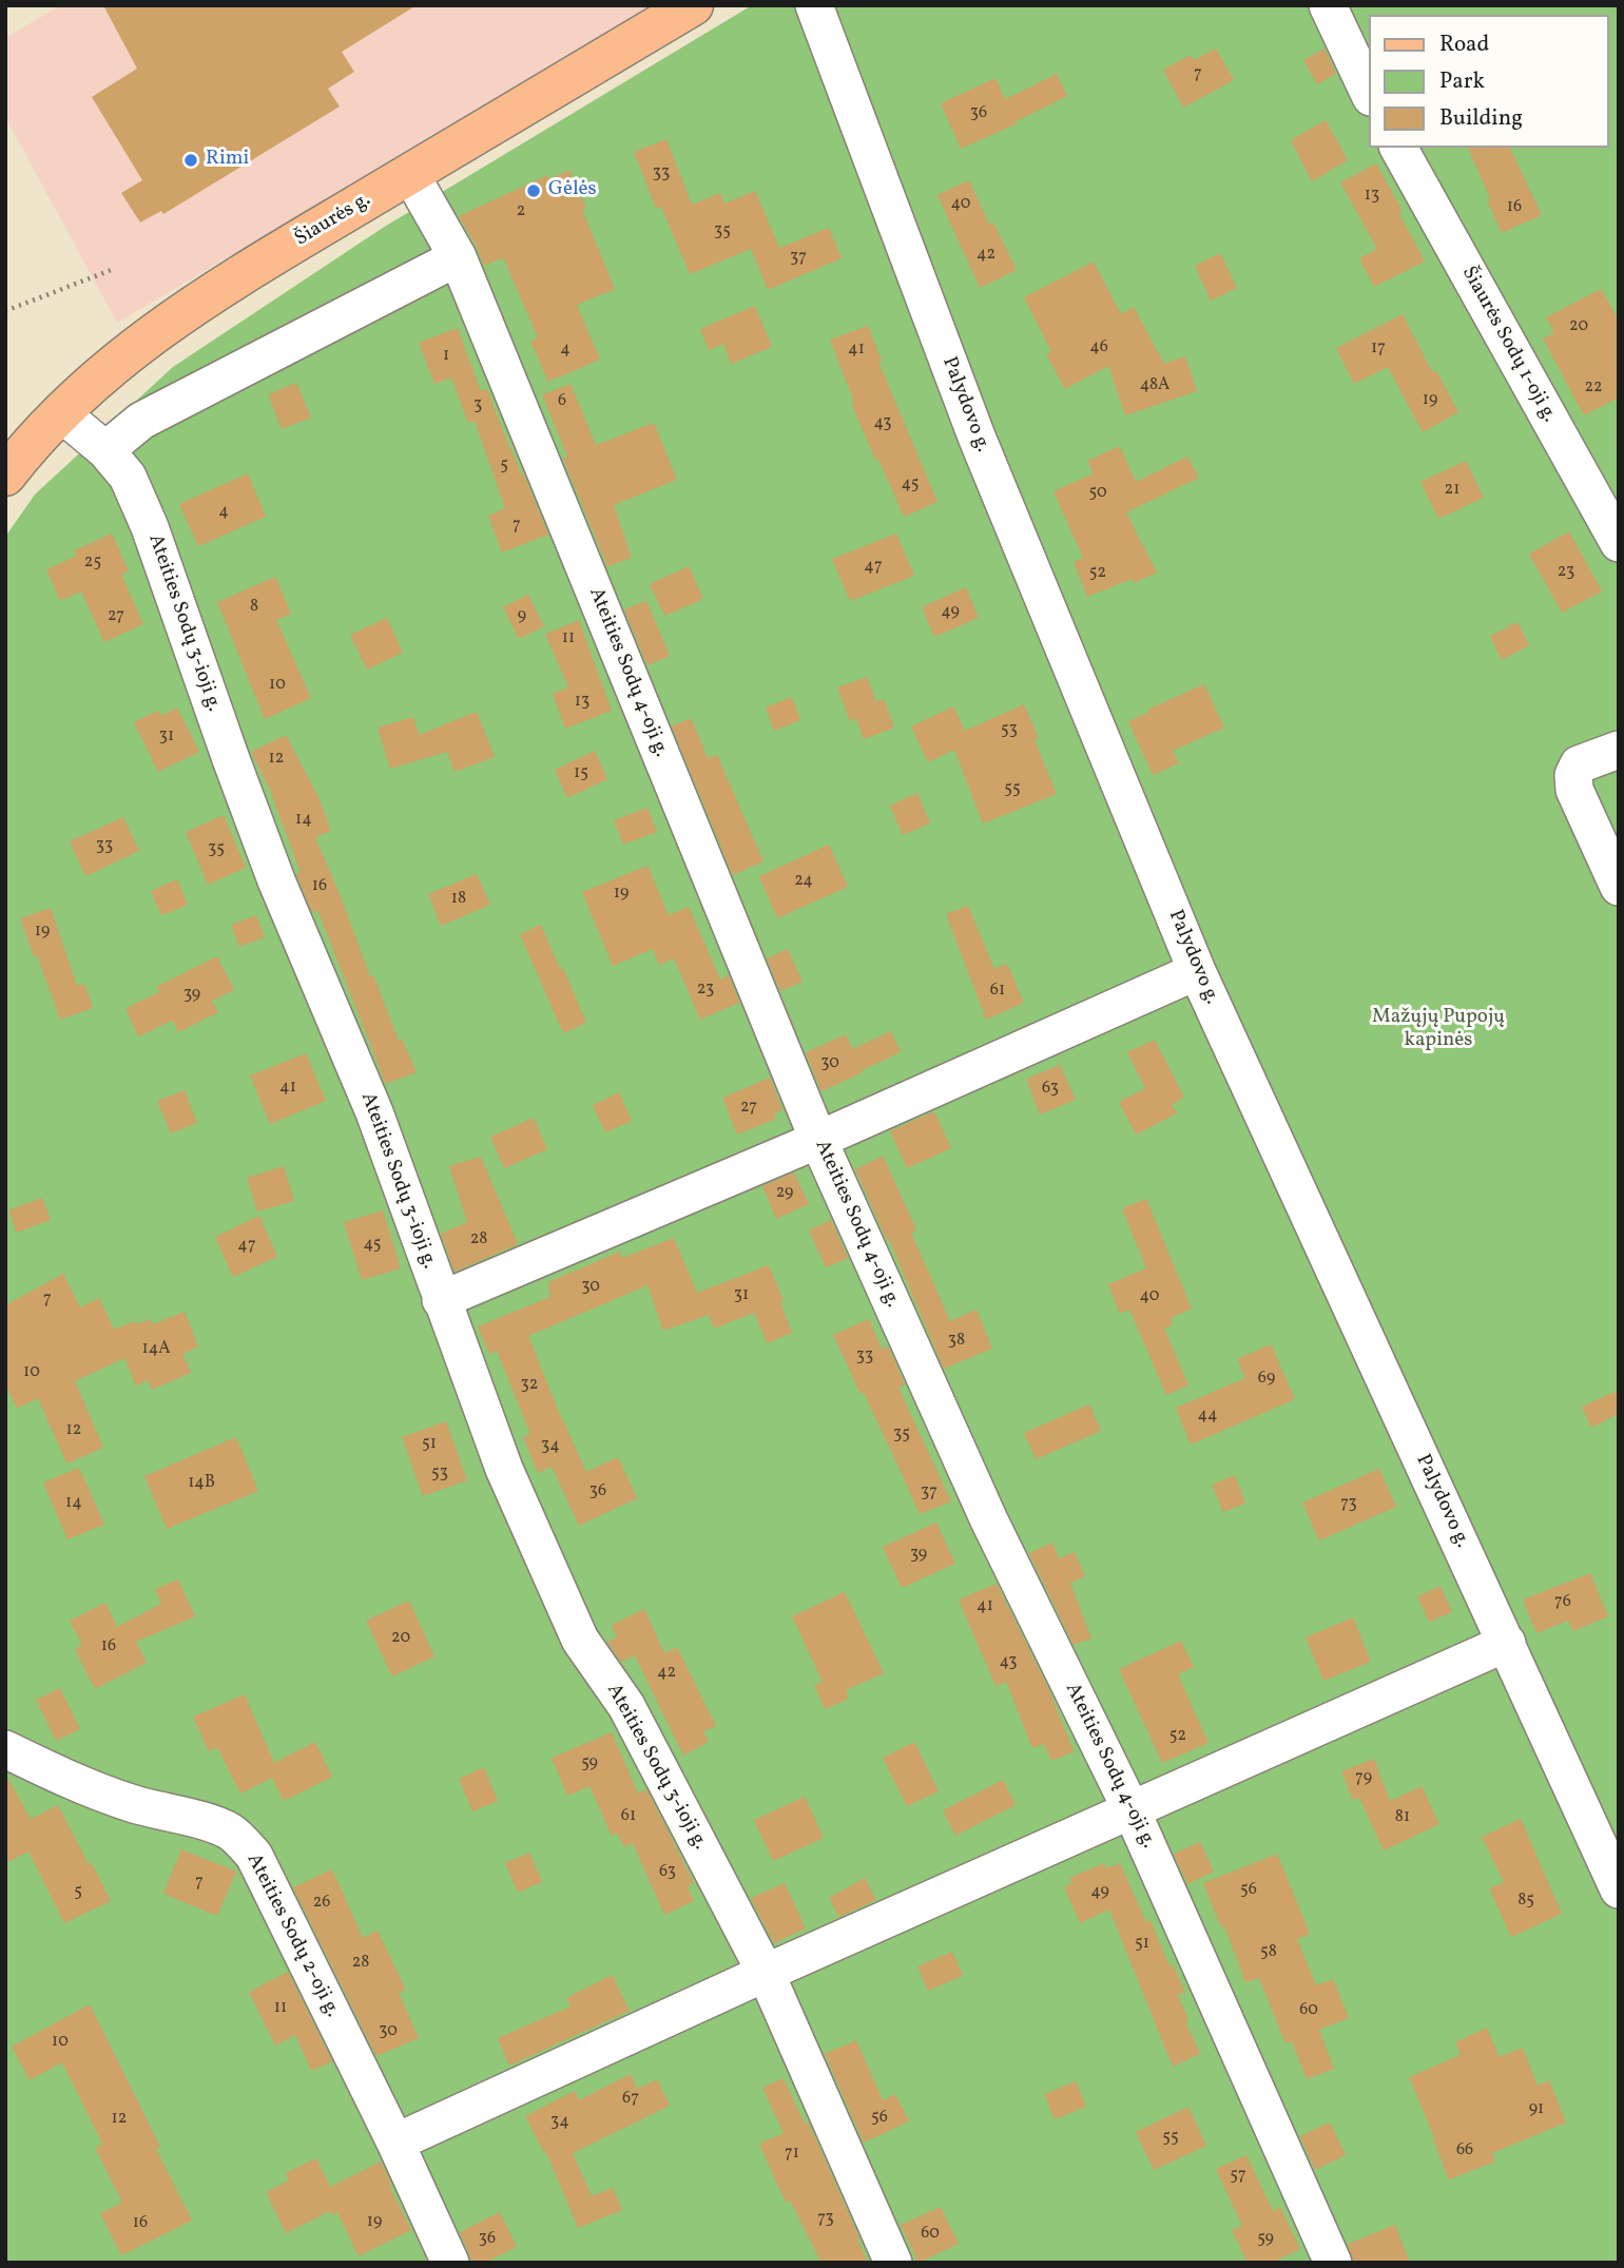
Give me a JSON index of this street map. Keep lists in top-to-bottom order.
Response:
{
  "streets": {
    "main road": ["Šiaurės g."],
    "street": [
      "Šiaurės Sodų 1-oji g.",
      "Palydovo g.",
      "Ateities Sodų 3-ioji g.",
      "Ateities Sodų 4-oji g.",
      "Ateities Sodų 2-oji g."
    ]
  },
  "crossings": [
    ["Šiaurės g.", "Ateities Sodų 3-ioji g."],
    ["Šiaurės g.", "Ateities Sodų 4-oji g."]
  ],
  "parks": ["Mažųjų Pupojų kapinės"],
  "places": ["Rimi", "Gėlės"],
  "house_numbers": [
    "7",
    "36",
    "33",
    "13",
    "40",
    "16",
    "2",
    "35",
    "42",
    "37",
    "20",
    "46",
    "17",
    "4",
    "41",
    "1",
    "48A",
    "22",
    "19",
    "6",
    "3",
    "43",
    "5",
    "45",
    "21",
    "50",
    "4",
    "7",
    "25",
    "47",
    "23",
    "52",
    "8",
    "49",
    "27",
    "9",
    "11",
    "10",
    "13",
    "53",
    "31",
    "12",
    "15",
    "55",
    "14",
    "33",
    "35",
    "24",
    "16",
    "19",
    "18",
    "19",
    "23",
    "61",
    "39",
    "30",
    "41",
    "63",
    "27",
    "29",
    "28",
    "45",
    "47",
    "30",
    "31",
    "40",
    "7",
    "38",
    "14A",
    "33",
    "10",
    "69",
    "32",
    "44",
    "12",
    "35",
    "51",
    "34",
    "53",
    "14B",
    "36",
    "37",
    "14",
    "73",
    "39",
    "76",
    "41",
    "20",
    "16",
    "43",
    "42",
    "52",
    "59",
    "79",
    "61",
    "81",
    "63",
    "7",
    "56",
    "5",
    "49",
    "85",
    "26",
    "51",
    "58",
    "28",
    "11",
    "60",
    "30",
    "10",
    "67",
    "91",
    "56",
    "12",
    "34",
    "55",
    "66",
    "71",
    "57",
    "73",
    "19",
    "16",
    "60",
    "36",
    "59"
  ],
  "legend": ["Road", "Park", "Building"]
}
